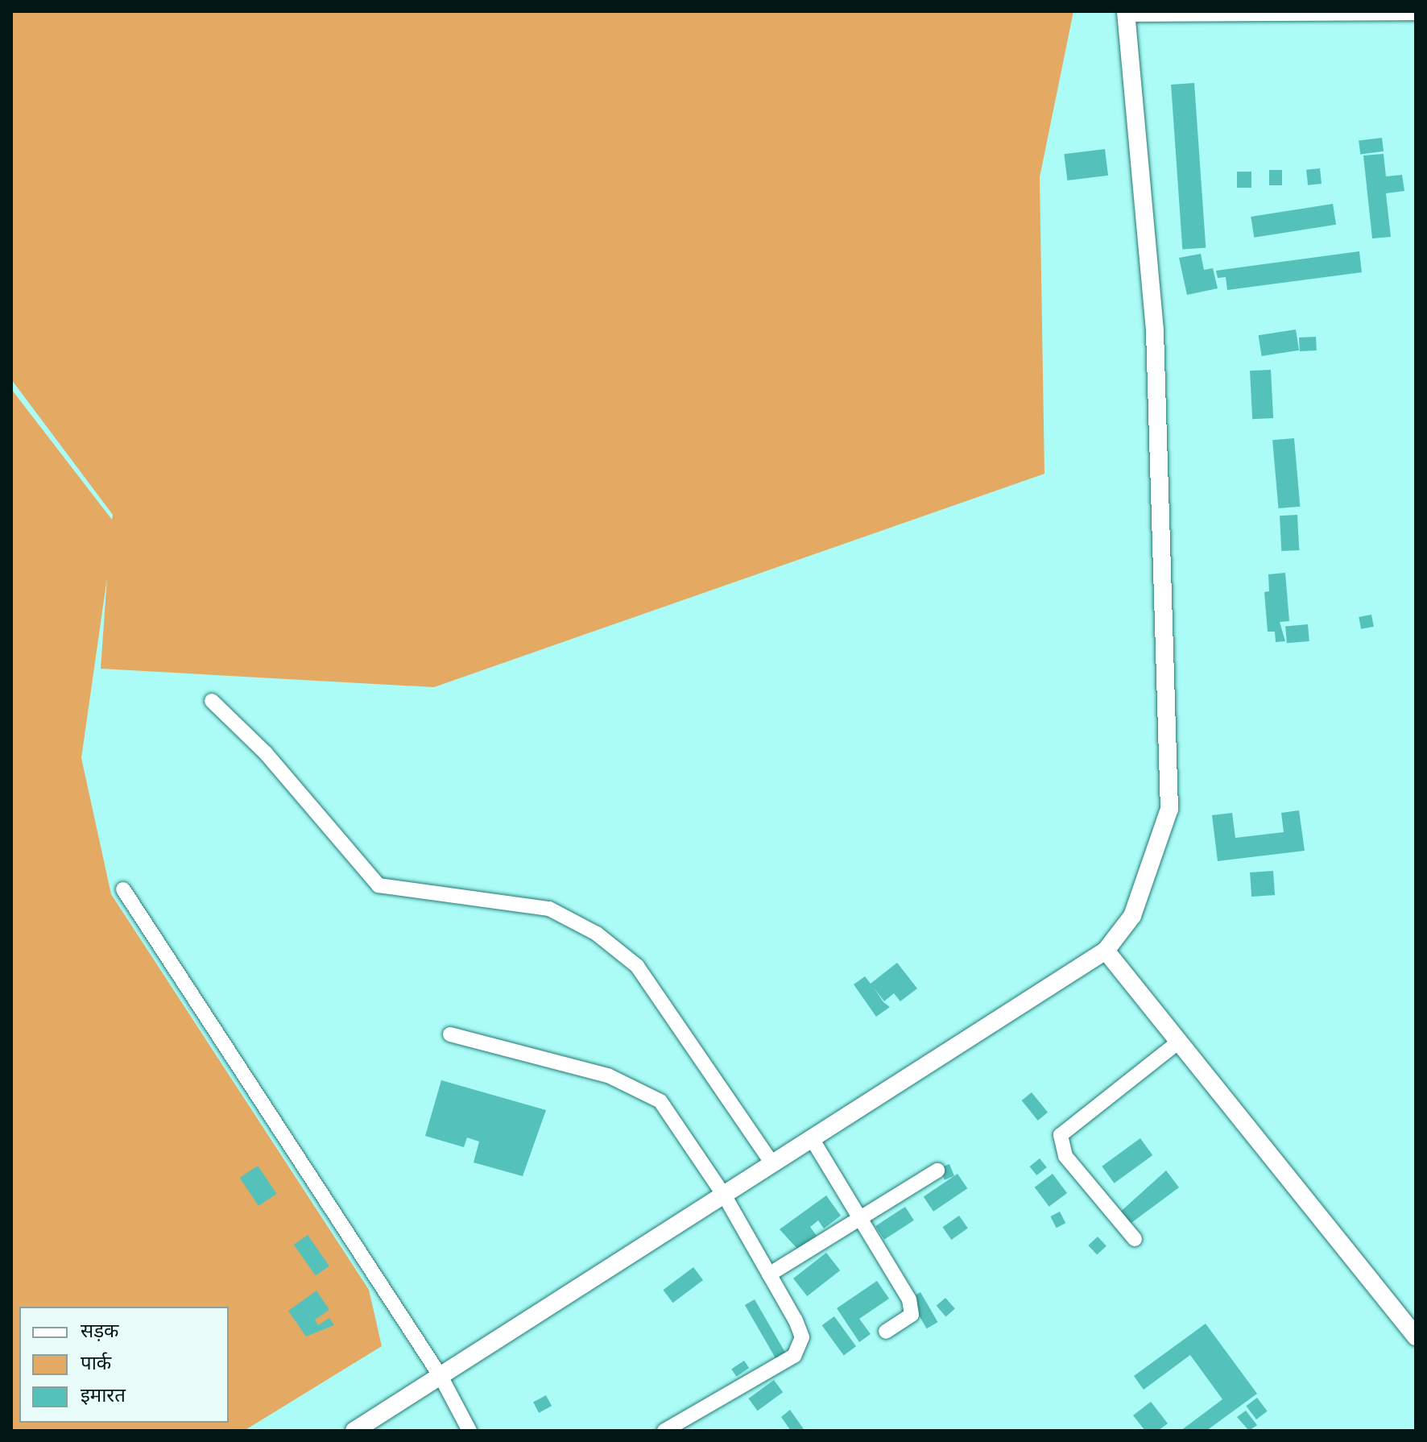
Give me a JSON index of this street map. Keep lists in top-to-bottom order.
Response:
{
  "legend": ["सड़क", "पार्क", "इमारत"]
}
